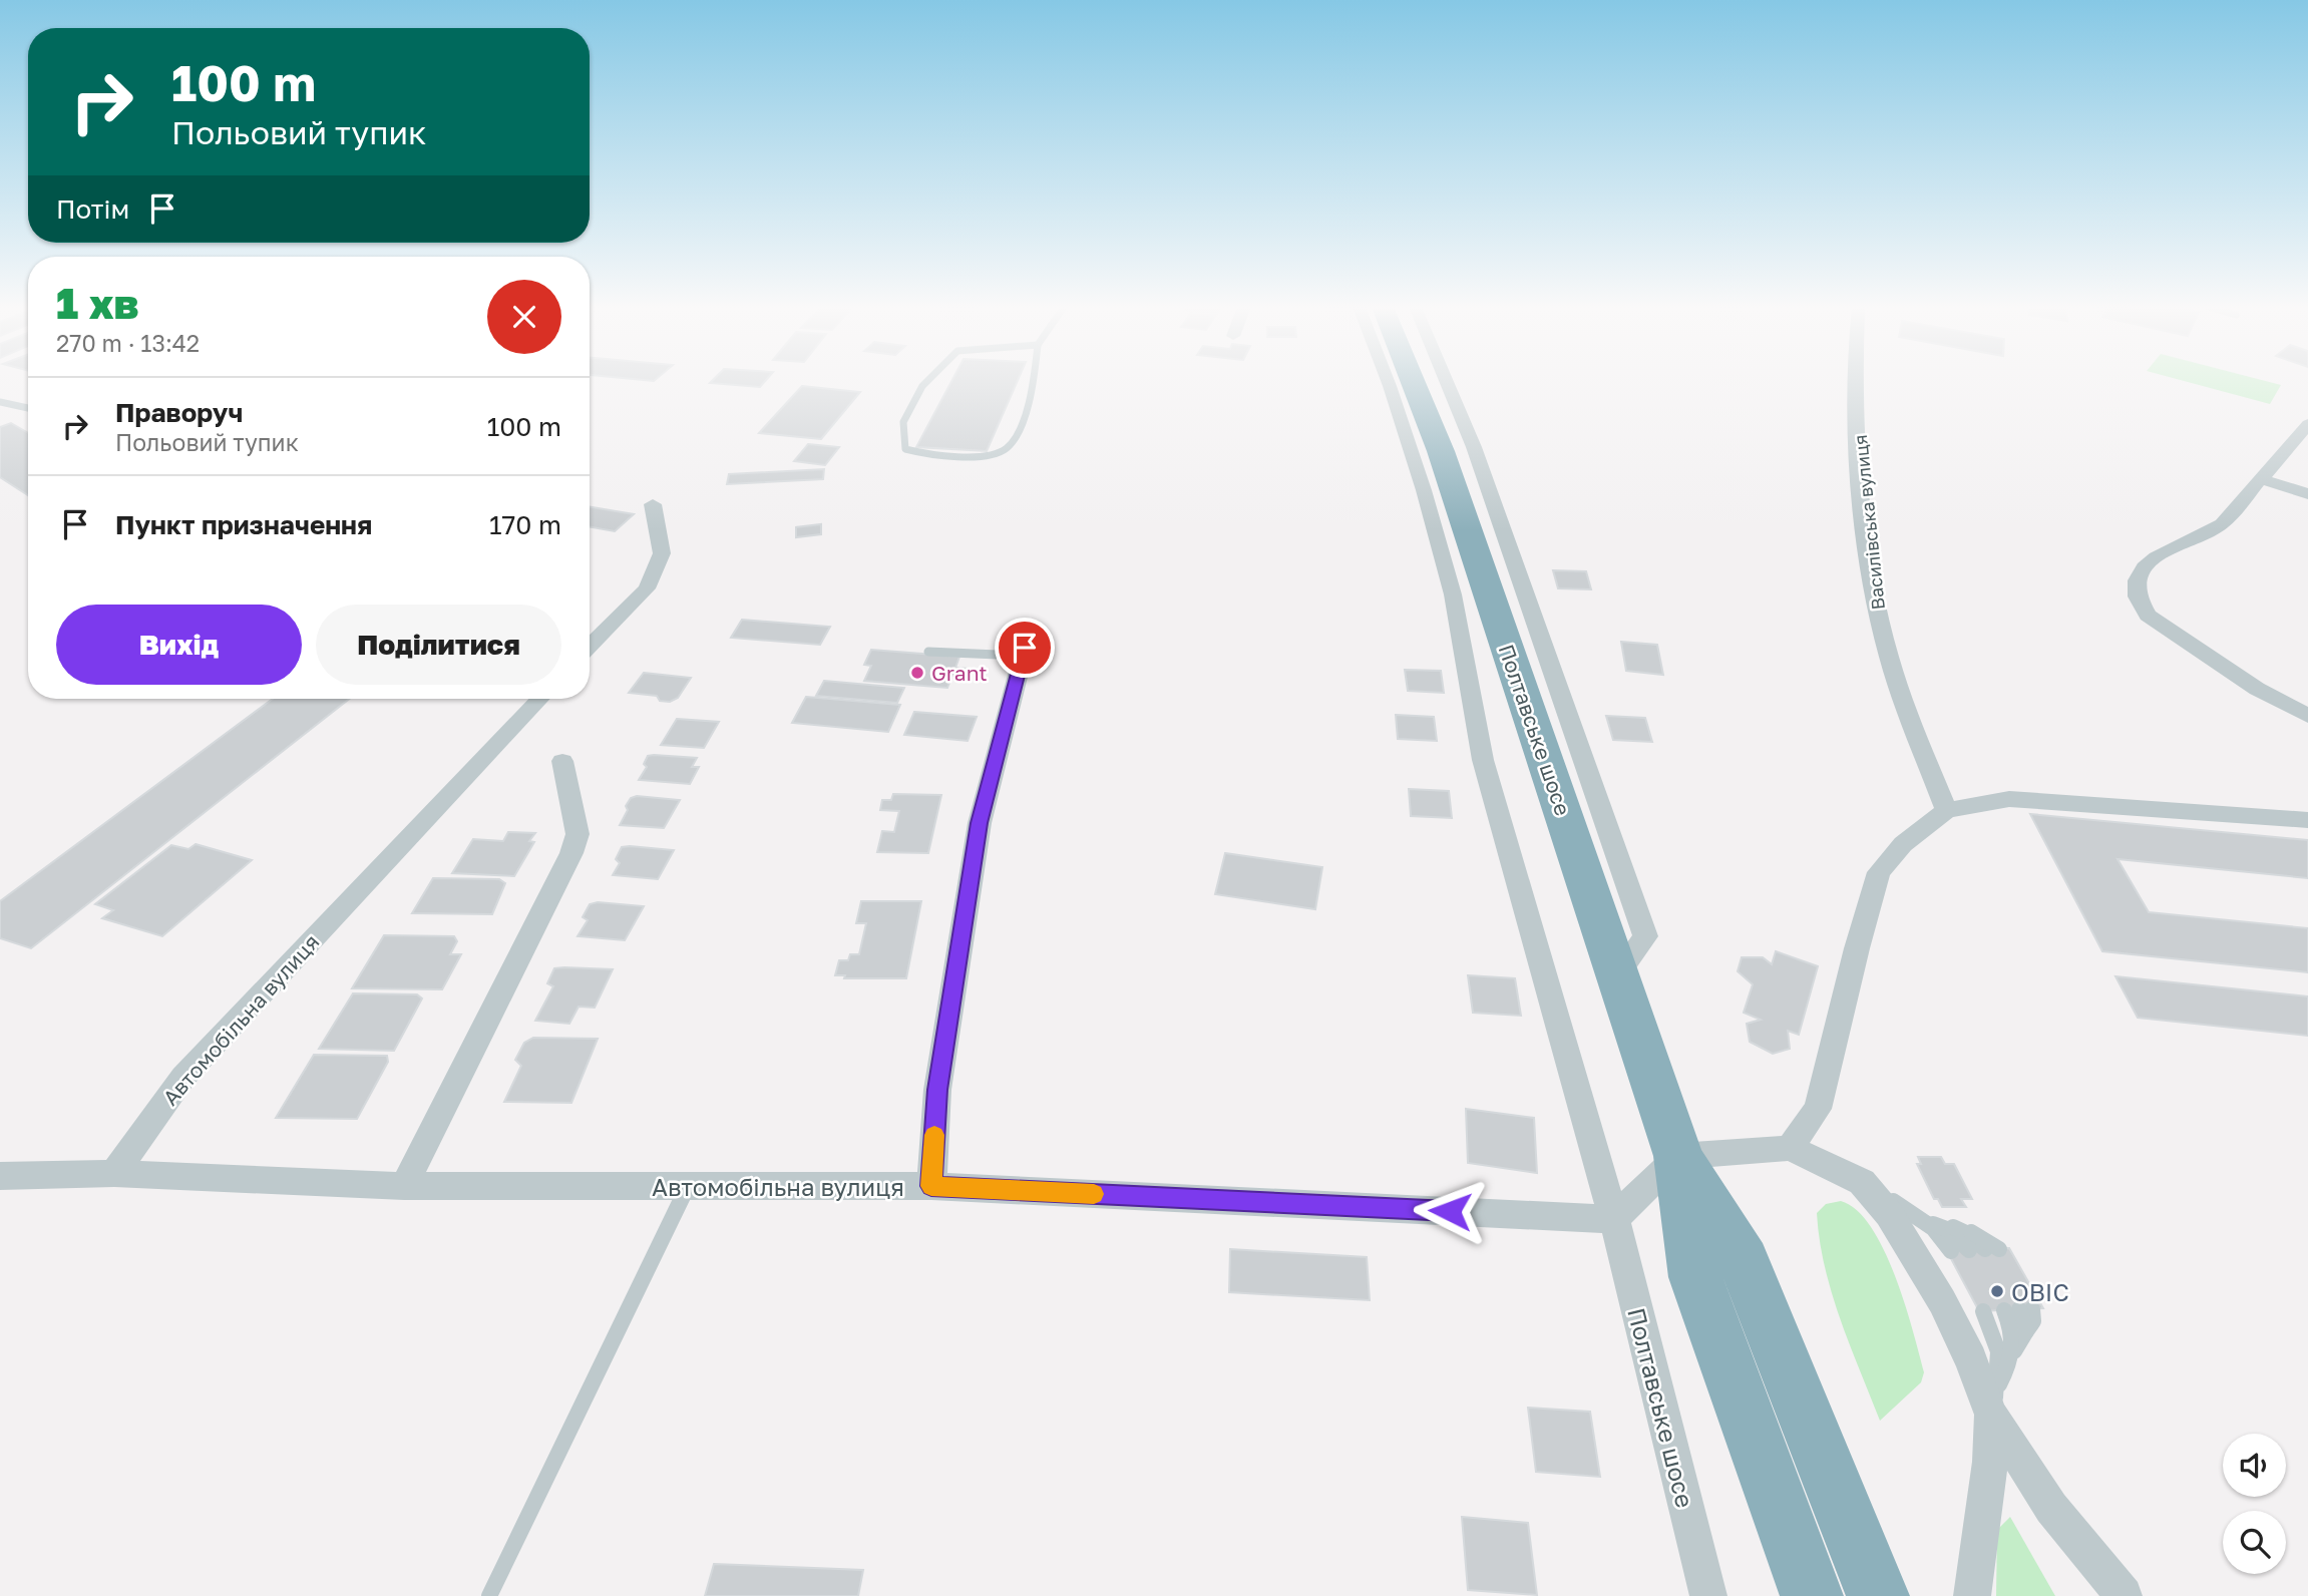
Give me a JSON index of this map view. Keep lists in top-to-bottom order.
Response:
{
  "streets": {
    "highway": ["Полтавське шосе"],
    "street": ["Василівська вулиця", "Автомобільна вулиця"]
  },
  "crossings": [
    ["Полтавське шосе", "Автомобільна вулиця"]
  ],
  "places": ["Grant", "ОВІС"],
  "page": {
    "turn": ["100 m", "Польовий тупик"],
    "then": "Потім",
    "heading": ["1 хв", "270 m · 13:42"],
    "list": [
      {
        "name": "Праворуч",
        "note": "Польовий тупик",
        "value": "100 m"
      },
      {
        "name": "Пункт призначення",
        "value": "170 m"
      }
    ],
    "buttons": ["Вихід", "Поділитися"]
  }
}
